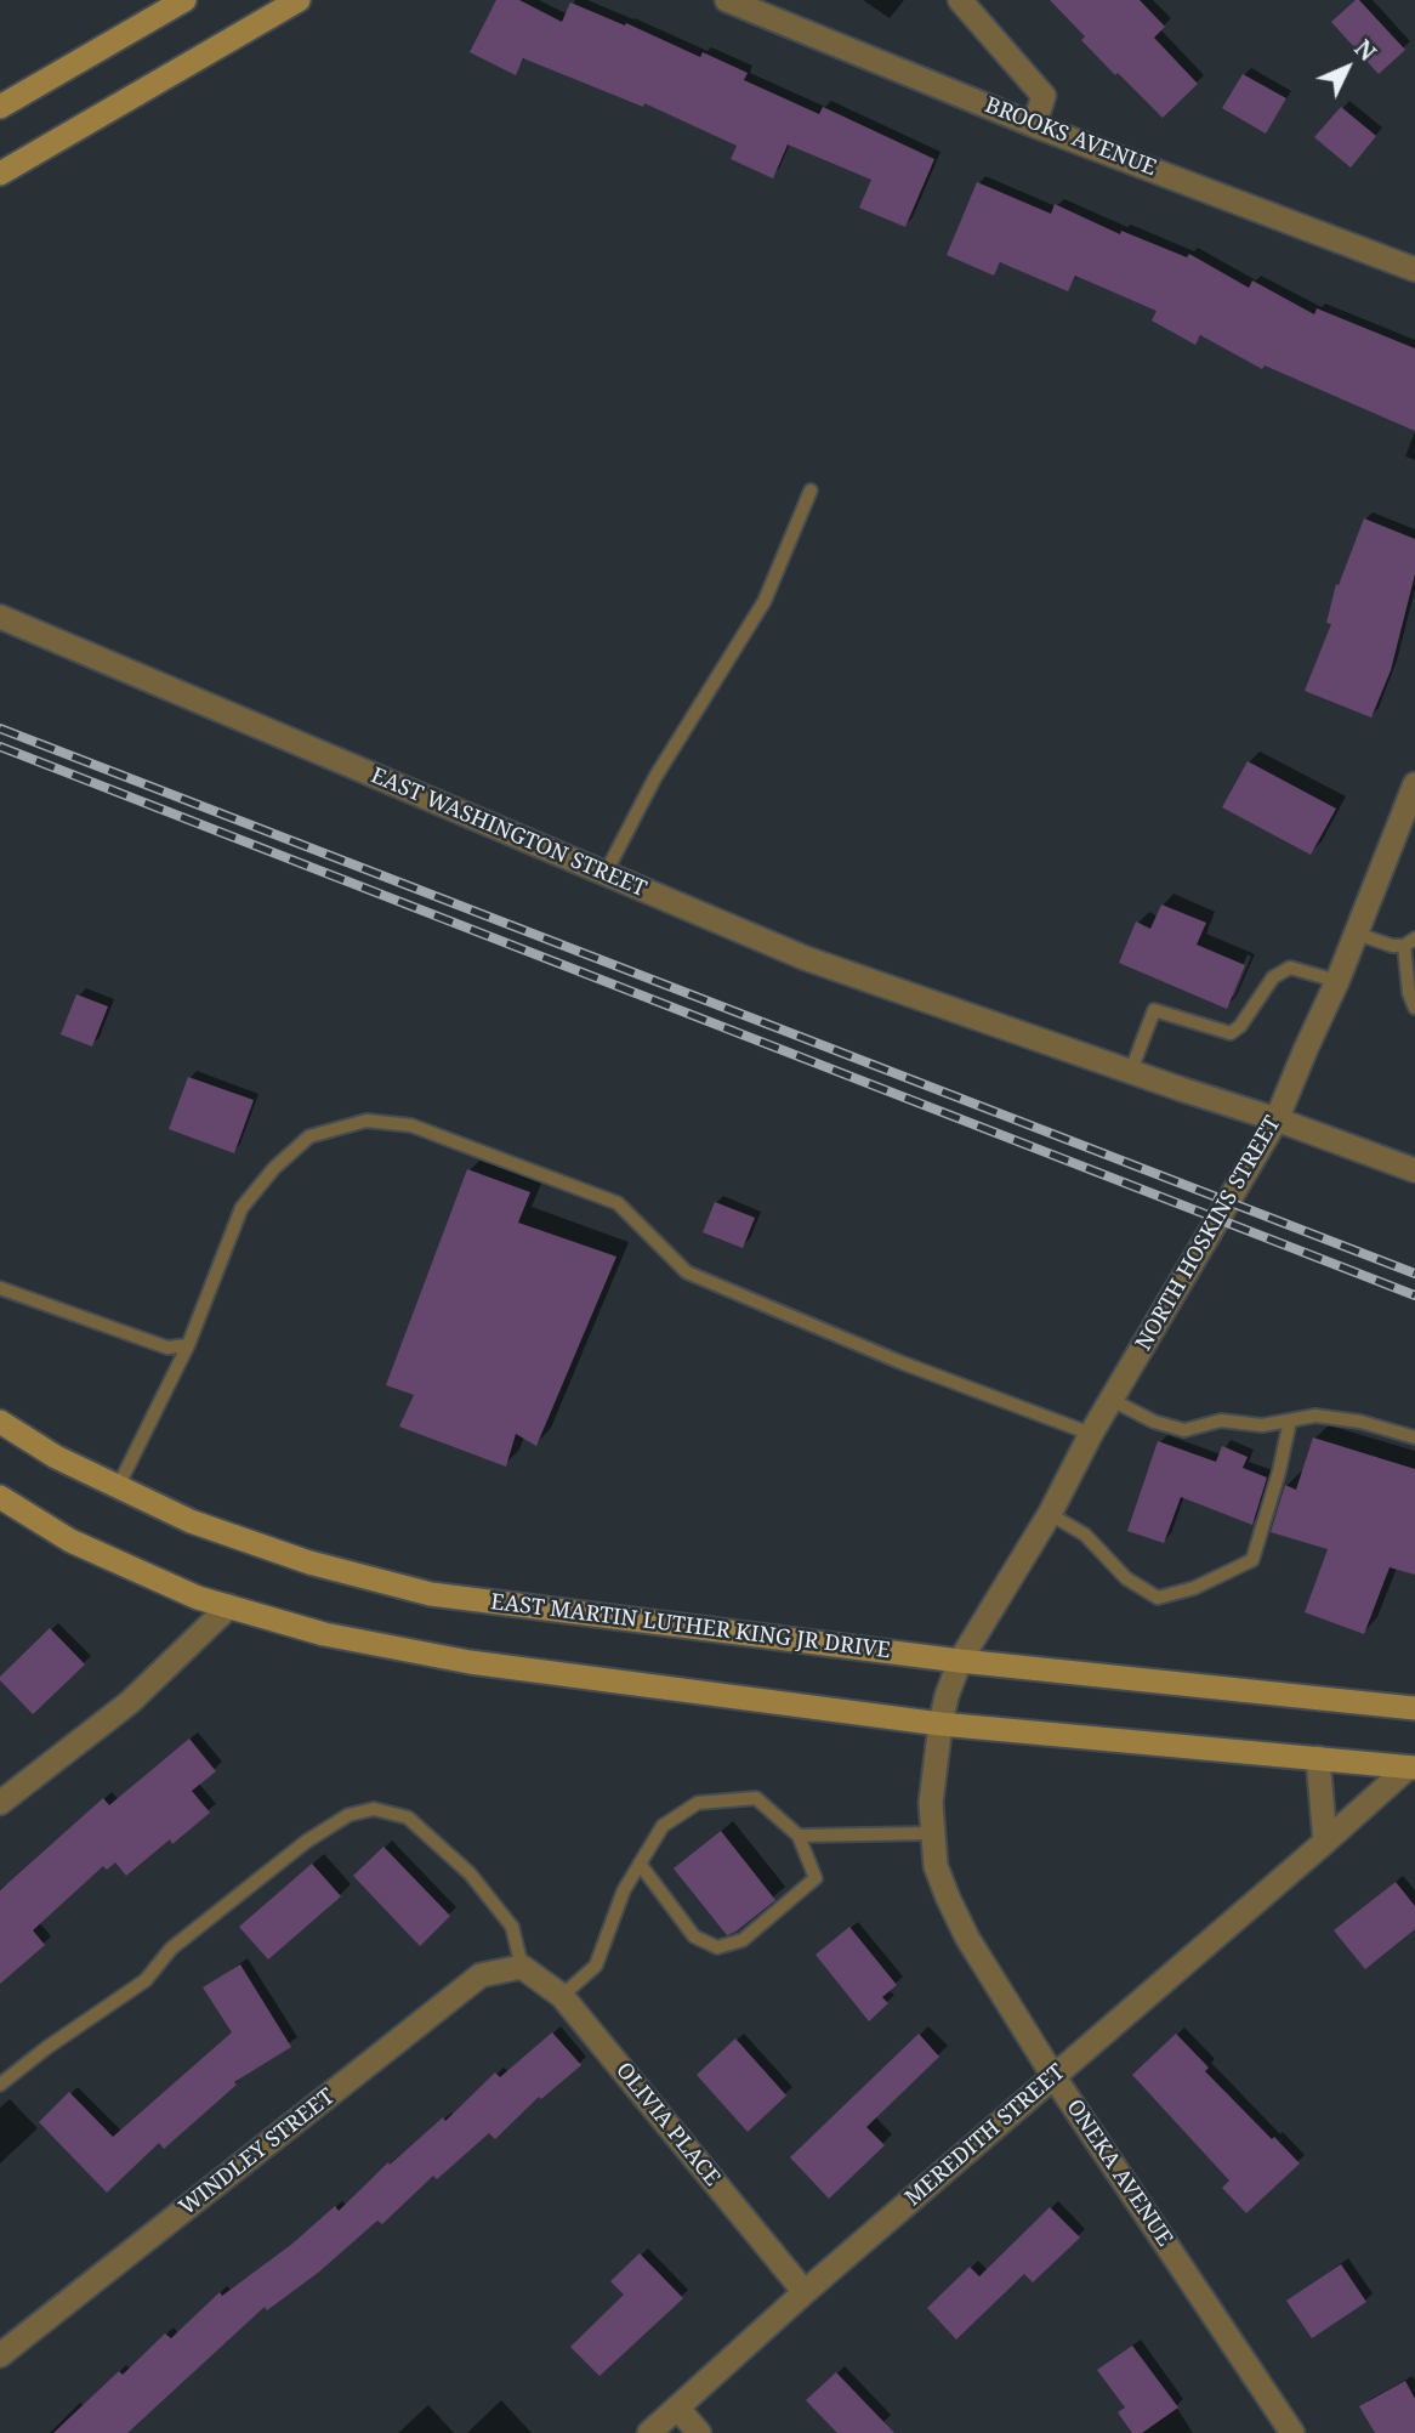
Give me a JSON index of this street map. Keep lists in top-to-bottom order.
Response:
{
  "streets": {
    "main road": ["EAST MARTIN LUTHER KING JR DRIVE"],
    "street": [
      "BROOKS AVENUE",
      "EAST WASHINGTON STREET",
      "NORTH HOSKINS STREET",
      "OLIVIA PLACE",
      "MEREDITH STREET",
      "WINDLEY STREET",
      "ONEKA AVENUE"
    ]
  },
  "crossings": [
    ["EAST WASHINGTON STREET", "NORTH HOSKINS STREET"],
    ["NORTH HOSKINS STREET", "EAST MARTIN LUTHER KING JR DRIVE"],
    ["NORTH HOSKINS STREET", "ONEKA AVENUE"],
    ["EAST MARTIN LUTHER KING JR DRIVE", "ONEKA AVENUE"],
    ["OLIVIA PLACE", "MEREDITH STREET"],
    ["OLIVIA PLACE", "WINDLEY STREET"],
    ["MEREDITH STREET", "ONEKA AVENUE"]
  ],
  "north": "top right"
}
